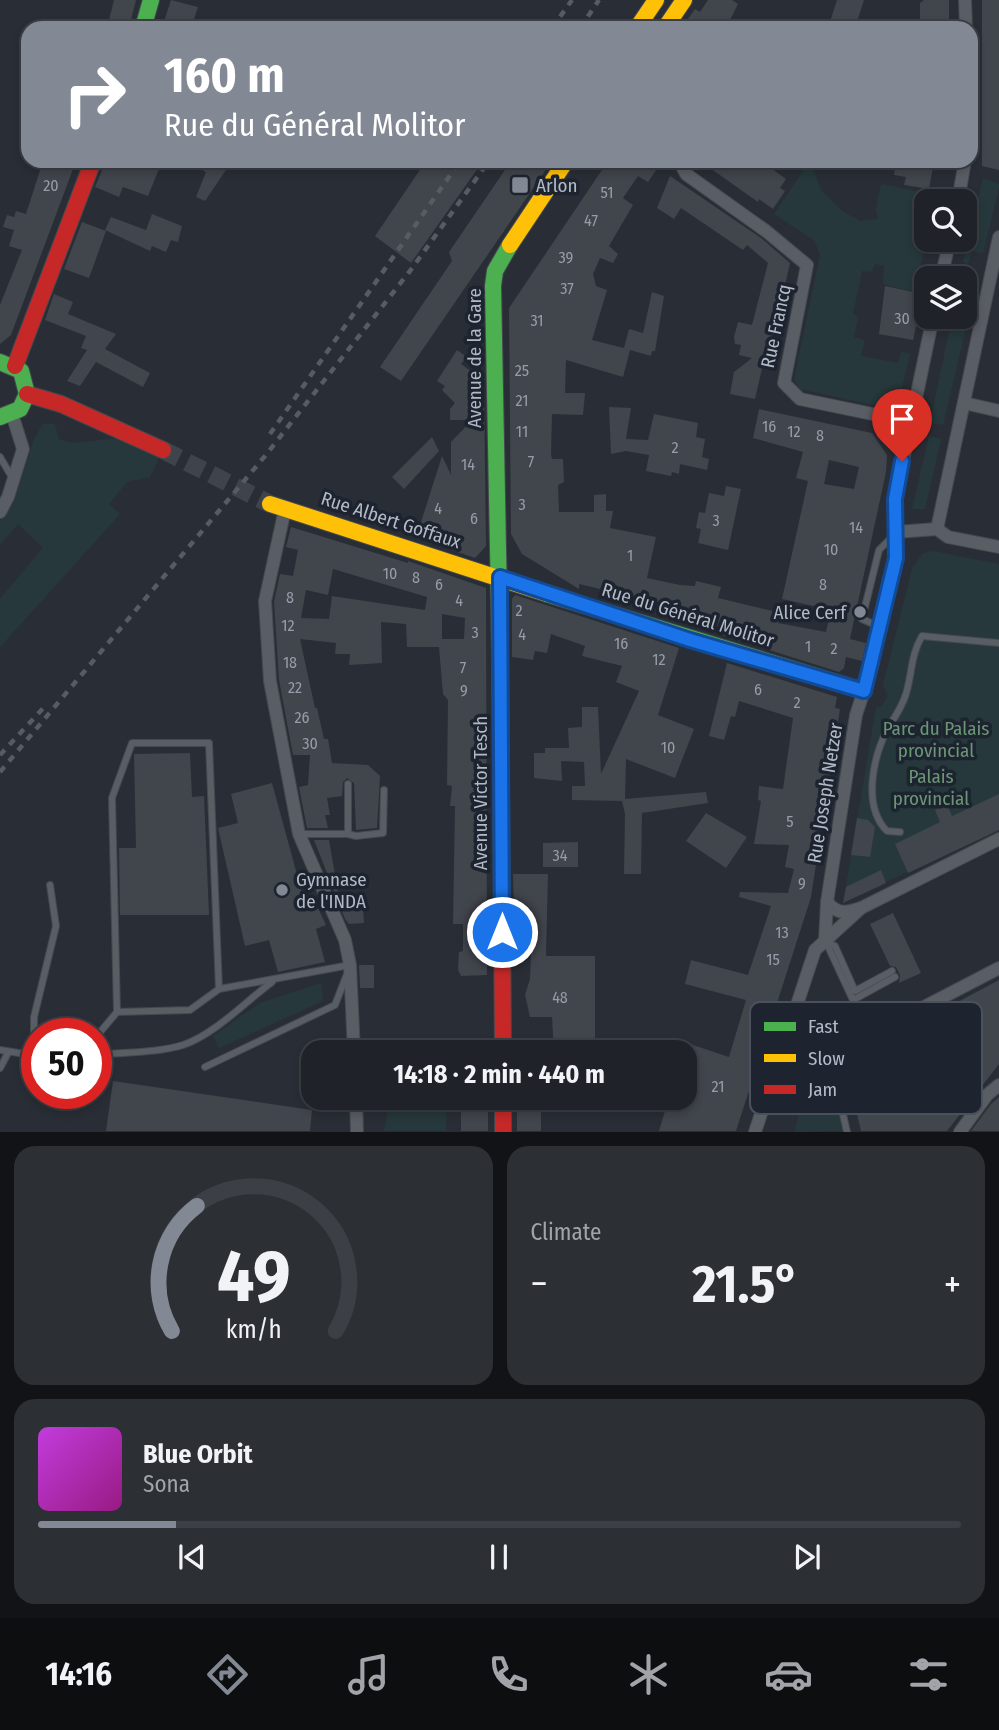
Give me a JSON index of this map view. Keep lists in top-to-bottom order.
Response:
{
  "streets": {
    "main road": [
      "Avenue de la Gare",
      "Rue Albert Goffaux",
      "Rue du Général Molitor",
      "Avenue Victor Tesch"
    ],
    "street": ["Rue Francq", "Rue Joseph Netzer"]
  },
  "crossings": [
    ["Rue Francq", "Rue Joseph Netzer"],
    ["Avenue de la Gare", "Rue Albert Goffaux"],
    ["Avenue de la Gare", "Rue du Général Molitor"],
    ["Avenue de la Gare", "Avenue Victor Tesch"],
    ["Rue Albert Goffaux", "Rue du Général Molitor"],
    ["Rue Albert Goffaux", "Avenue Victor Tesch"],
    ["Rue du Général Molitor", "Avenue Victor Tesch"],
    ["Rue du Général Molitor", "Rue Joseph Netzer"]
  ],
  "parks": ["Parc du Palais provincial", "Palais provincial"],
  "places": {
    "transit": ["Arlon"],
    "other": ["Alice Cerf", "Gymnase de l'INDA"]
  },
  "house_numbers": [
    "20",
    "51",
    "47",
    "39",
    "37",
    "30",
    "31",
    "25",
    "21",
    "16",
    "11",
    "12",
    "8",
    "2",
    "7",
    "14",
    "3",
    "4",
    "6",
    "3",
    "14",
    "10",
    "1",
    "10",
    "8",
    "6",
    "8",
    "8",
    "4",
    "2",
    "12",
    "3",
    "4",
    "16",
    "1",
    "2",
    "12",
    "18",
    "7",
    "22",
    "6",
    "9",
    "2",
    "26",
    "30",
    "10",
    "5",
    "34",
    "9",
    "13",
    "15",
    "48",
    "21"
  ],
  "legend": ["Fast", "Slow", "Jam"],
  "page": {
    "turn": ["160 m", "Rue du Général Molitor"],
    "limit": "50",
    "trip": "14:18 · 2 min · 440 m",
    "tile": "Climate",
    "heat": ["−", "21.5°", "+"],
    "song": ["Blue Orbit", "Sona"],
    "tabs": "14:16",
    "gauge": ["49", "km/h"]
  }
}
